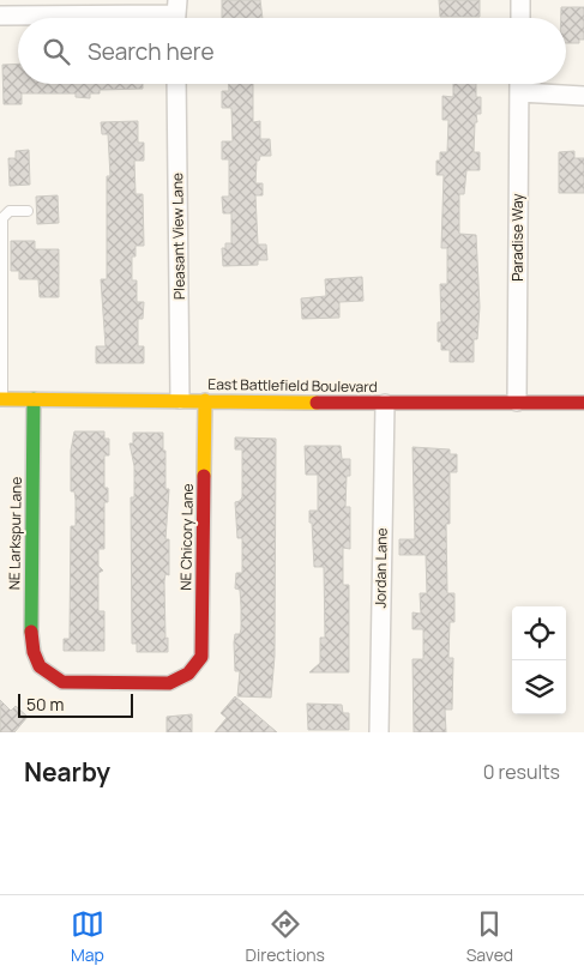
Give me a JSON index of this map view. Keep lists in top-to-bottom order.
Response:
{
  "streets": {
    "street": [
      "Pleasant View Lane",
      "Paradise Way",
      "East Battlefield Boulevard",
      "NE Larkspur Lane",
      "NE Chicory Lane",
      "Jordan Lane"
    ]
  },
  "crossings": [
    ["Pleasant View Lane", "East Battlefield Boulevard"],
    ["Paradise Way", "East Battlefield Boulevard"],
    ["East Battlefield Boulevard", "NE Larkspur Lane"],
    ["East Battlefield Boulevard", "NE Chicory Lane"],
    ["East Battlefield Boulevard", "Jordan Lane"],
    ["NE Larkspur Lane", "NE Chicory Lane"]
  ],
  "scale_bar": "50 m",
  "page": {
    "search": "Search here",
    "scale": "50 m",
    "heading": ["Nearby", "0 results"],
    "nav": ["Map", "Directions", "Saved"]
  }
}
